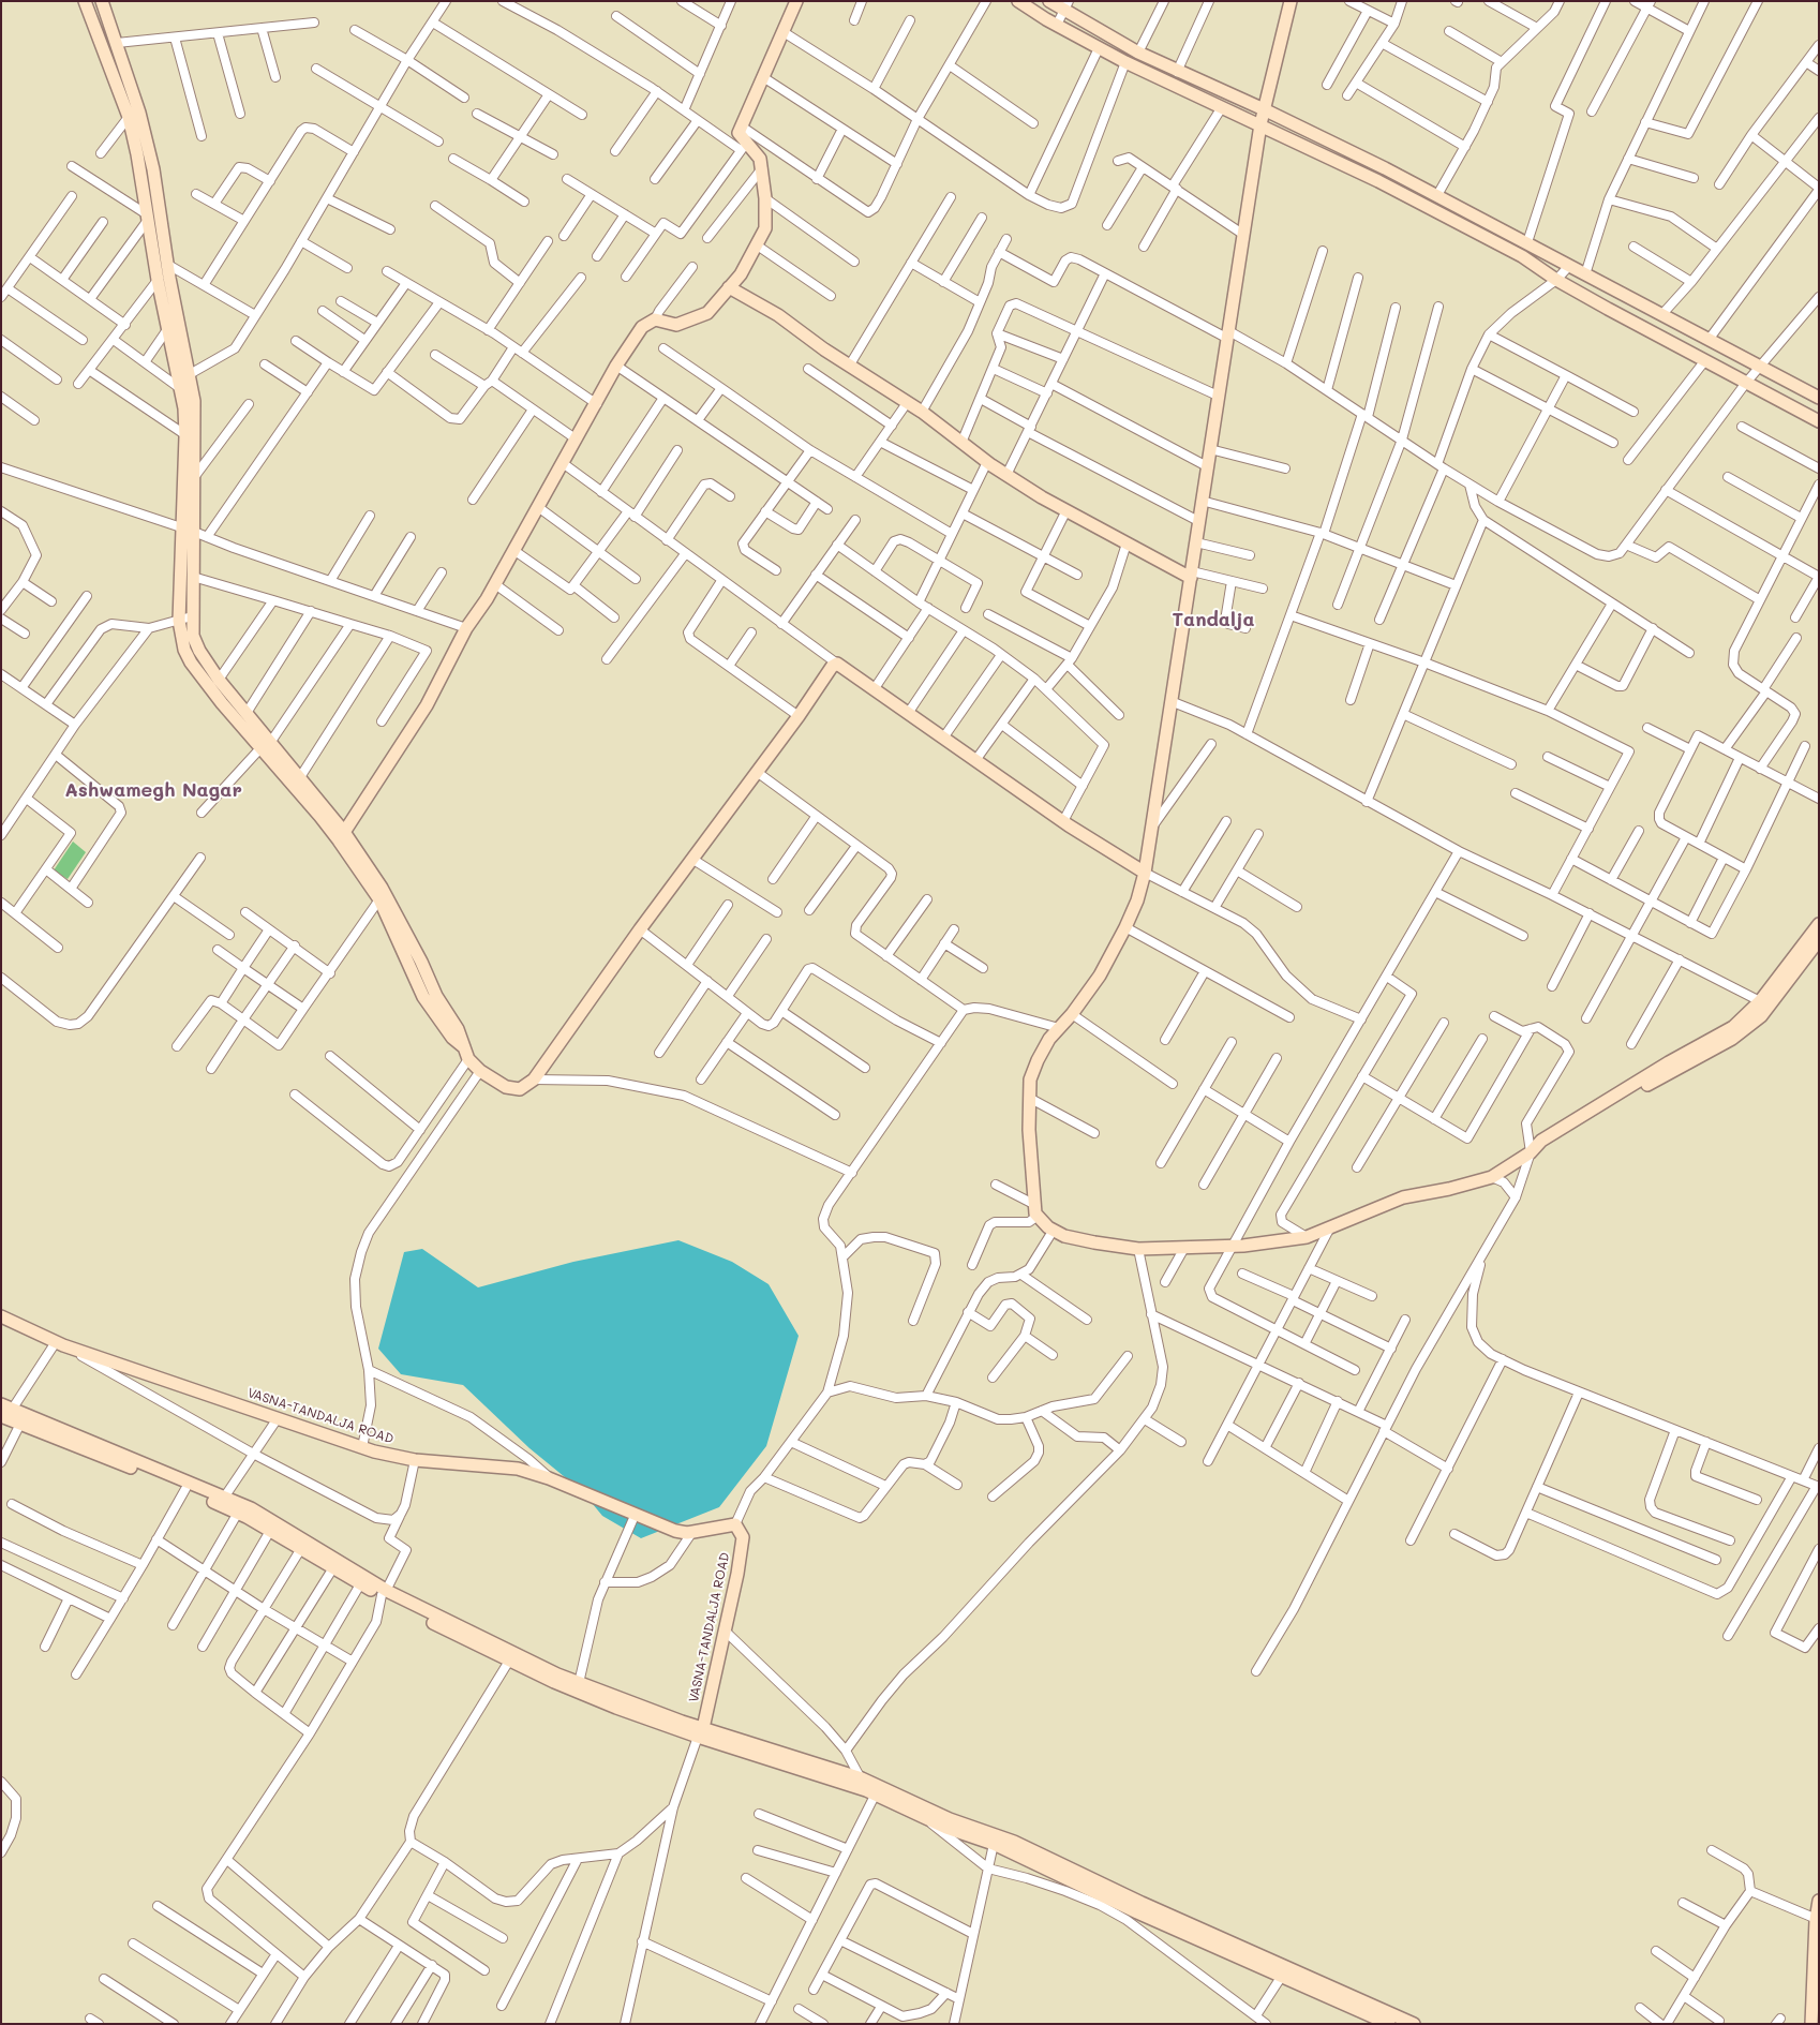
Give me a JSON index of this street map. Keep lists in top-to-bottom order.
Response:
{
  "streets": {
    "street": ["VASNA-TANDALJA ROAD"]
  },
  "districts": ["Tandalja", "Ashwamegh Nagar"]
}
